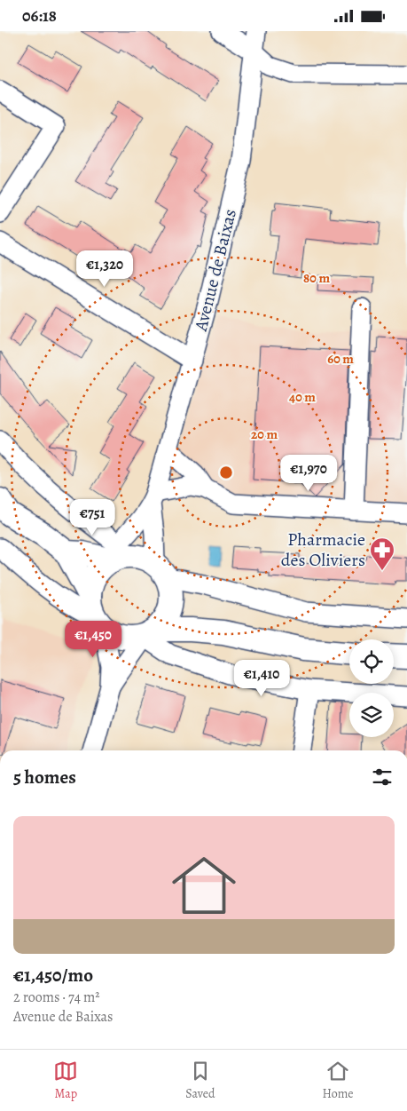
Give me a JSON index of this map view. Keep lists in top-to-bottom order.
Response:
{
  "streets": {
    "street": ["Avenue de Baixas"]
  },
  "places": {
    "pharmacy": ["Pharmacie des Oliviers"]
  },
  "page": {
    "status": "06:18",
    "price": [
      "€1,320",
      "€1,970",
      "€751",
      "€1,450",
      "€1,410"
    ],
    "heading": "5 homes",
    "list": [
      {
        "name": "€1,450/mo",
        "note": "2 rooms · 74 m² · Avenue de Baixas"
      }
    ],
    "tabs": ["Map", "Saved", "Home"]
  },
  "rings": [
    "80 m",
    "60 m",
    "40 m",
    "20 m"
  ]
}
